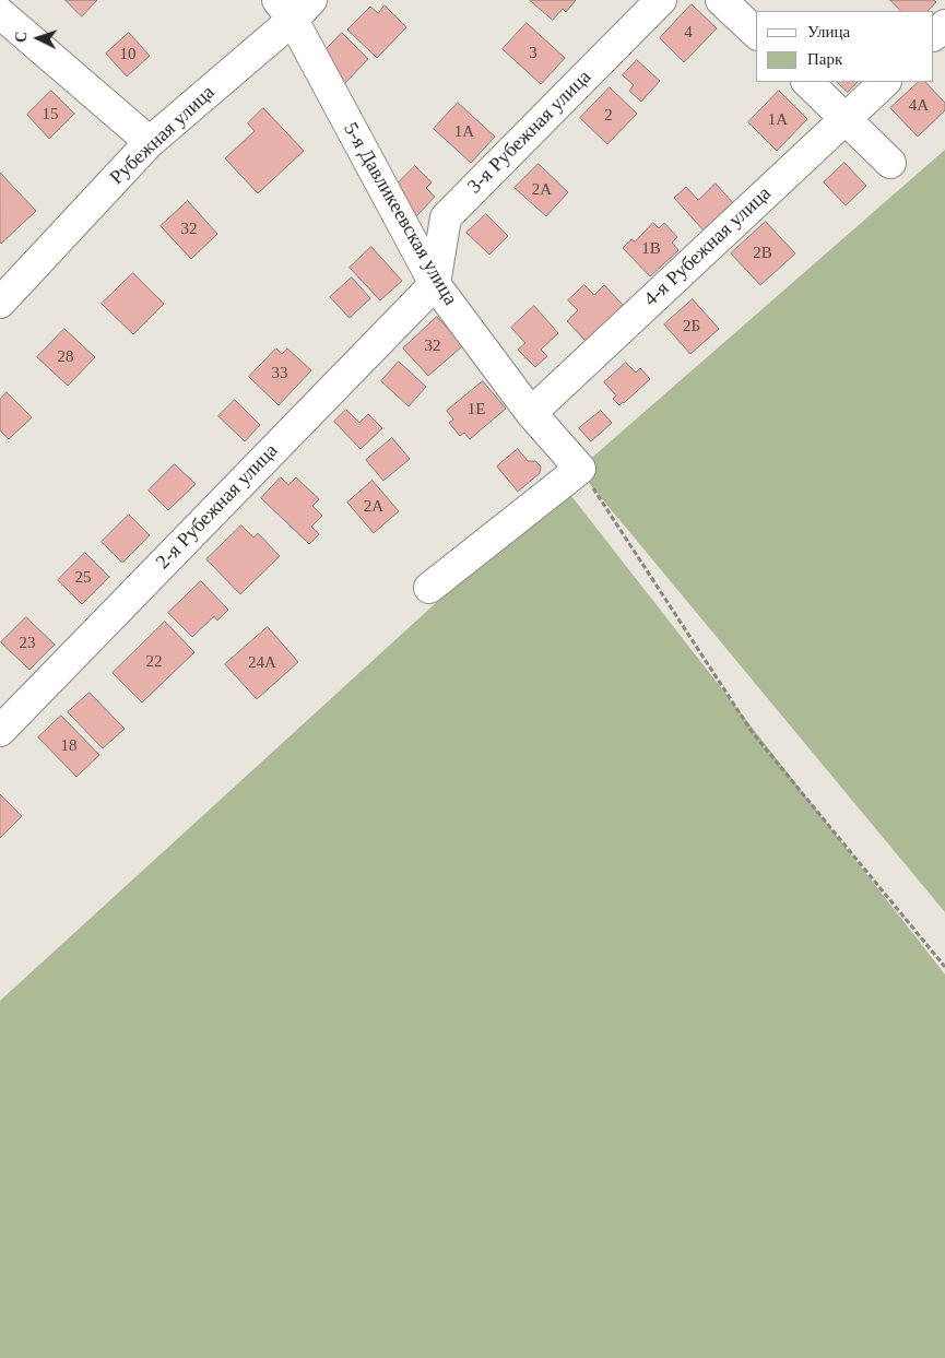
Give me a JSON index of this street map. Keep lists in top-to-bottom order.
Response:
{
  "streets": {
    "street": [
      "3-я Рубежная улица",
      "Рубежная улица",
      "5-я Давликеевская улица",
      "4-я Рубежная улица",
      "2-я Рубежная улица"
    ]
  },
  "crossings": [
    ["3-я Рубежная улица", "5-я Давликеевская улица"],
    ["3-я Рубежная улица", "2-я Рубежная улица"],
    ["Рубежная улица", "5-я Давликеевская улица"],
    ["5-я Давликеевская улица", "4-я Рубежная улица"],
    ["5-я Давликеевская улица", "2-я Рубежная улица"]
  ],
  "house_numbers": [
    "4",
    "3",
    "10",
    "4А",
    "15",
    "2",
    "1А",
    "1А",
    "2А",
    "32",
    "1В",
    "2В",
    "2Б",
    "32",
    "28",
    "33",
    "1Е",
    "2А",
    "25",
    "23",
    "22",
    "24А",
    "18"
  ],
  "legend": ["Улица", "Парк"],
  "north": "left"
}
